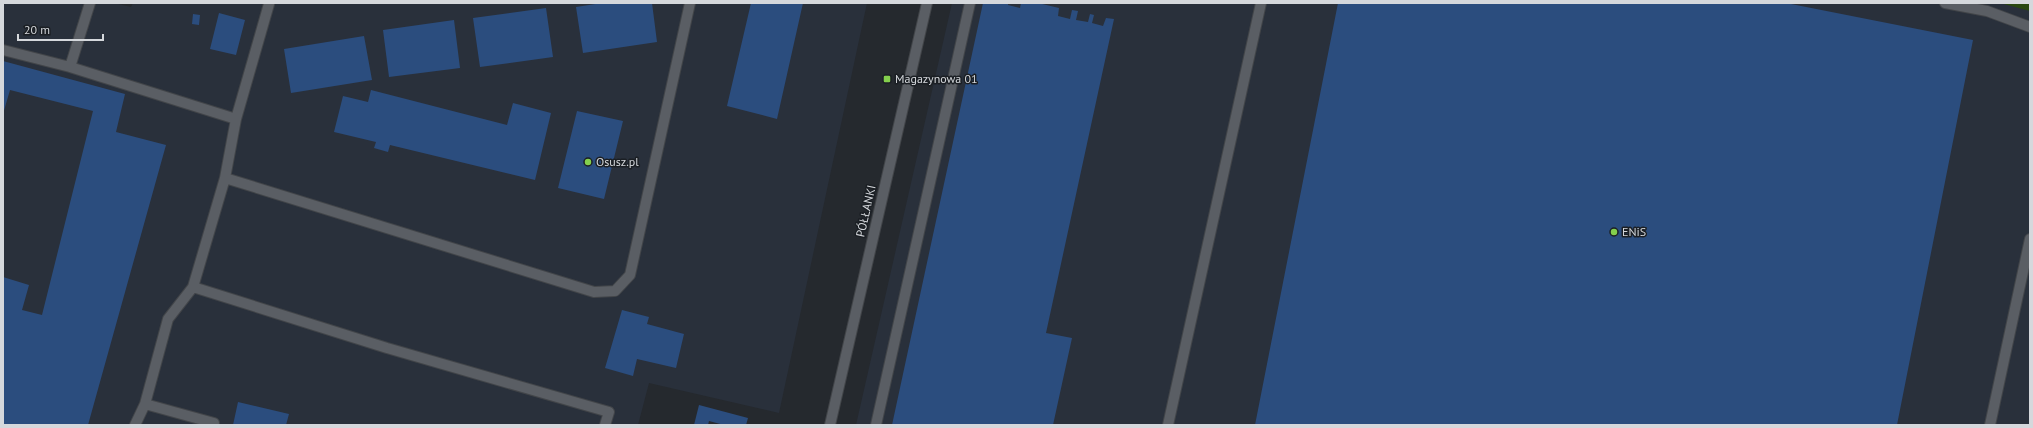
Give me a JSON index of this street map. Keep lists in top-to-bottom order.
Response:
{
  "streets": {
    "street": ["PÓŁŁANKI"]
  },
  "places": {
    "transit": ["Magazynowa 01"],
    "other": ["Osusz.pl", "ENiS"]
  },
  "scale_bar": "20 m"
}
